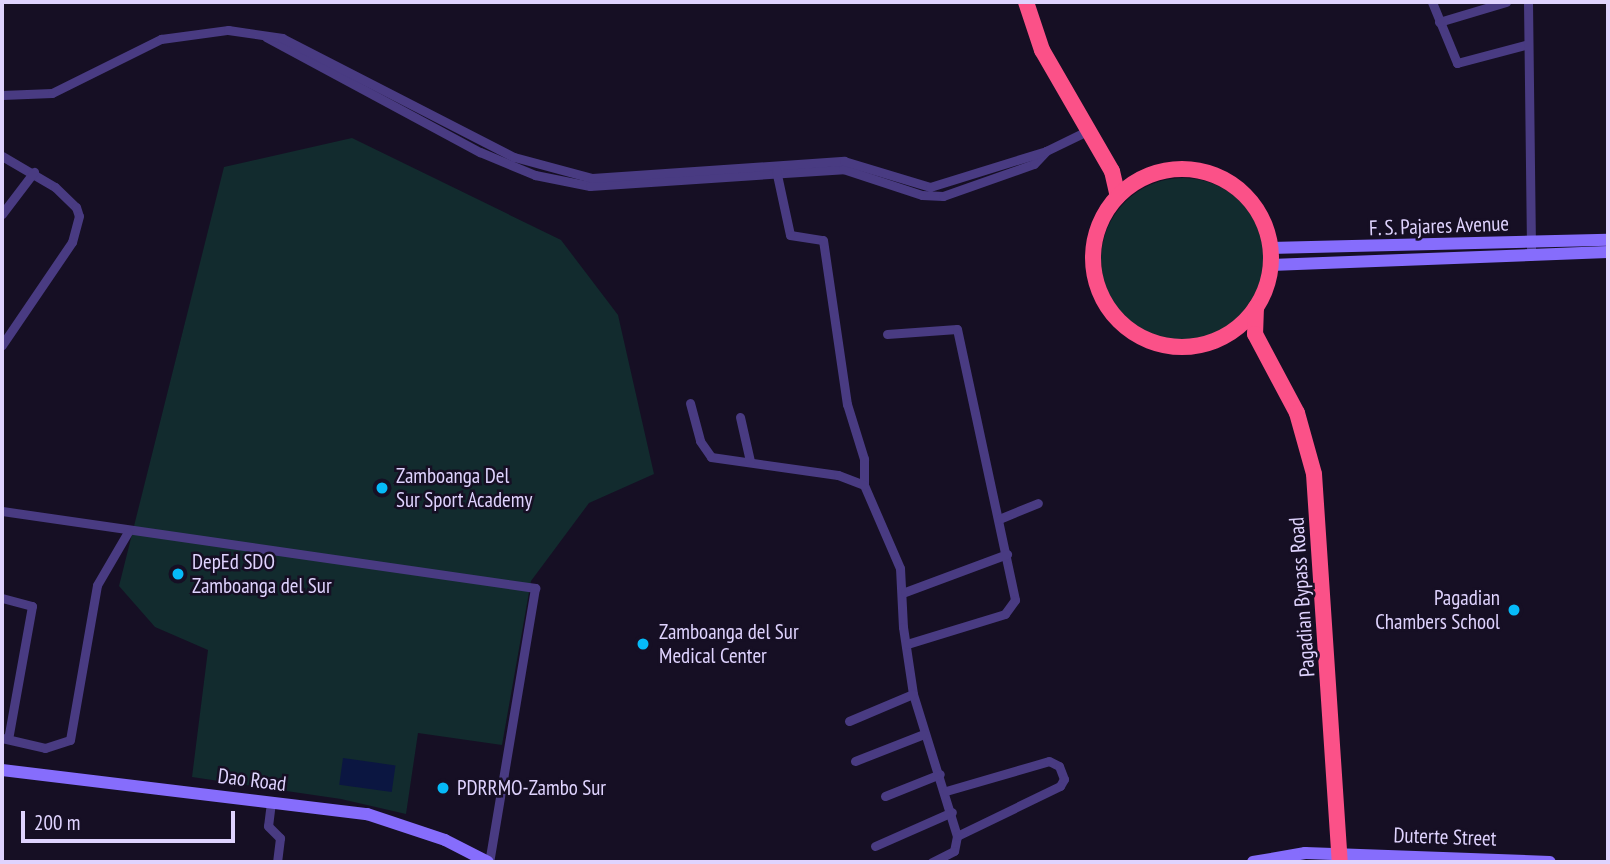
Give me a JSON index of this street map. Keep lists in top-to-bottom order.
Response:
{
  "streets": {
    "highway": ["Pagadian Bypass Road"],
    "main road": ["F. S. Pajares Avenue", "Dao Road", "Duterte Street"]
  },
  "crossings": [
    ["F. S. Pajares Avenue", "Pagadian Bypass Road"],
    ["Pagadian Bypass Road", "Duterte Street"]
  ],
  "places": [
    "Zamboanga Del Sur Sport Academy",
    "DepEd SDO Zamboanga del Sur",
    "Pagadian Chambers School",
    "Zamboanga del Sur Medical Center",
    "PDRRMO-Zambo Sur"
  ],
  "scale_bar": "200 m"
}
